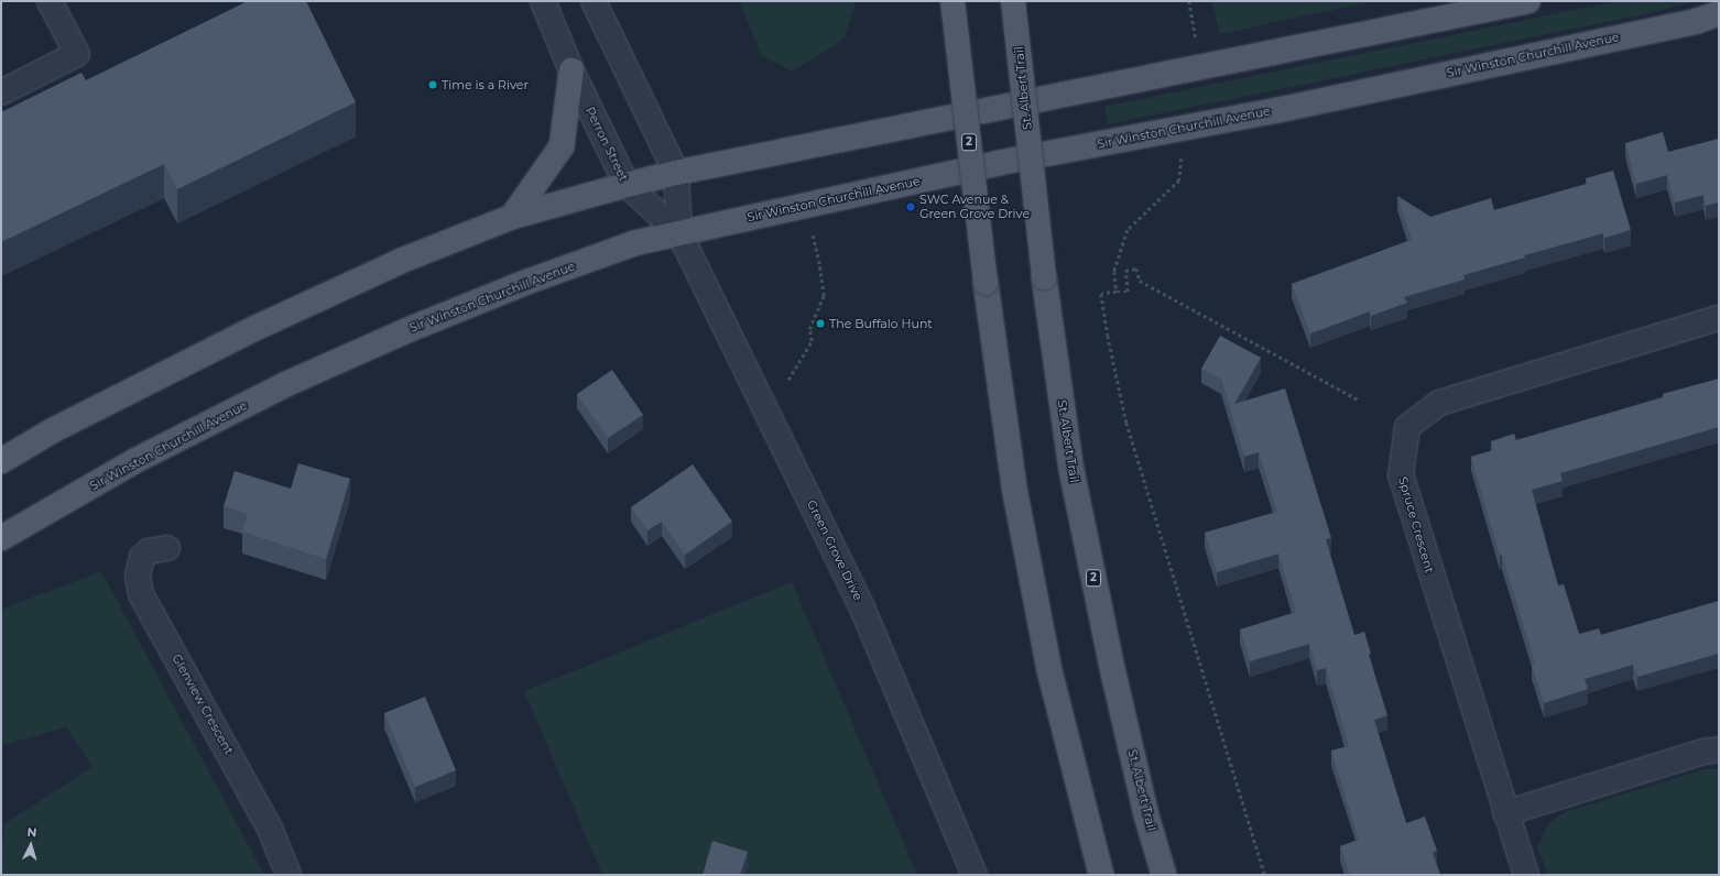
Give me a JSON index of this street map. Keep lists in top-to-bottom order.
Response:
{
  "streets": {
    "main road": ["Sir Winston Churchill Avenue", "St. Albert Trail", "2"],
    "street": [
      "Perron Street",
      "Spruce Crescent",
      "Green Grove Drive",
      "Glenview Crescent"
    ]
  },
  "crossings": [
    ["Sir Winston Churchill Avenue", "Perron Street"],
    ["Sir Winston Churchill Avenue", "Green Grove Drive"],
    ["Perron Street", "Green Grove Drive"]
  ],
  "places": ["Time is a River", "SWC Avenue & Green Grove Drive", "The Buffalo Hunt"],
  "north": "top"
}
